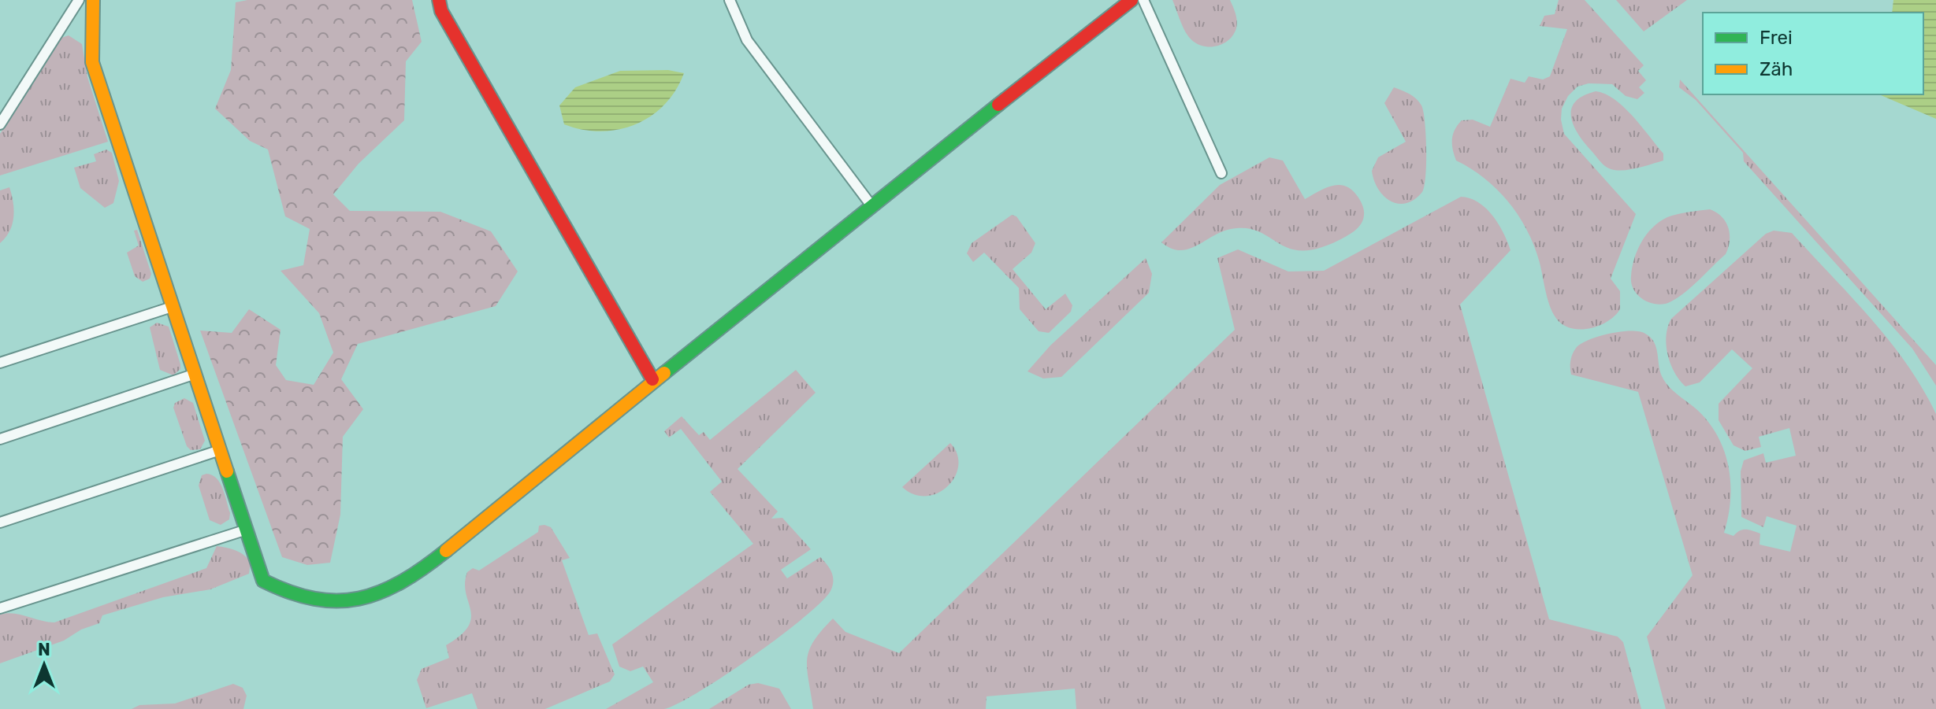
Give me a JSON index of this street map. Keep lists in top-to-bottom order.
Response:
{
  "legend": ["Frei", "Zäh"],
  "north": "top"
}
